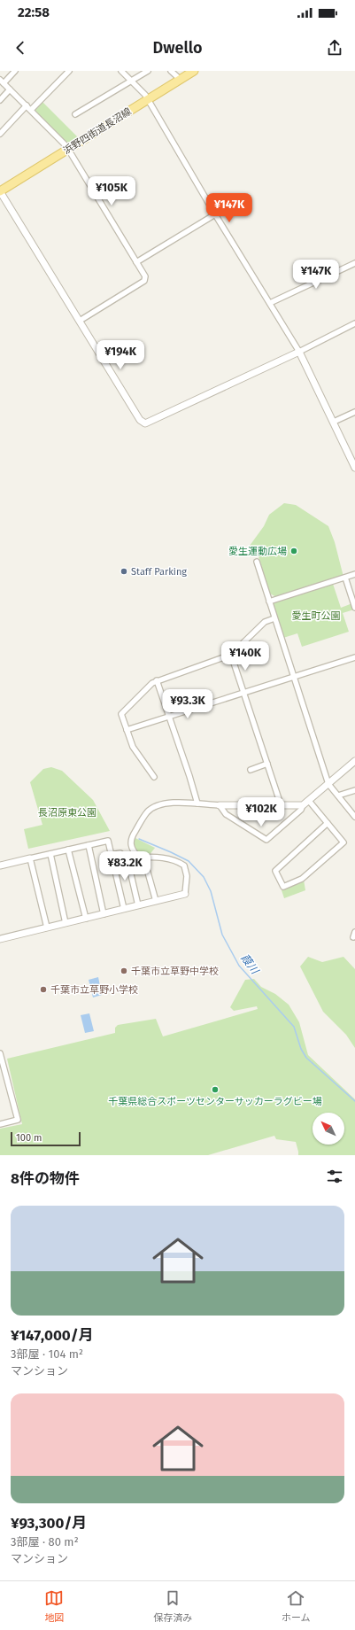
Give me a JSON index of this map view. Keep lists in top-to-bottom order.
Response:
{
  "streets": {
    "main road": ["浜野四街道長沼線"]
  },
  "water": ["葭川"],
  "parks": ["愛生町公園", "長沼原東公園"],
  "places": [
    "愛生運動広場",
    "Staff Parking",
    "千葉市立草野中学校",
    "千葉市立草野小学校",
    "千葉県総合スポーツセンターサッカーラグビー場"
  ],
  "scale_bar": "100 m",
  "north": "top left",
  "page": {
    "status": "22:58",
    "header": "Dwello",
    "price": [
      "¥105K",
      "¥147K",
      "¥147K",
      "¥194K",
      "¥140K",
      "¥93.3K",
      "¥102K",
      "¥83.2K"
    ],
    "scale": "100 m",
    "heading": "8件の物件",
    "list": [
      {
        "name": "¥147,000/月",
        "note": "3部屋 · 104 m² · マンション"
      },
      {
        "name": "¥93,300/月",
        "note": "3部屋 · 80 m² · マンション"
      }
    ],
    "tabs": ["地図", "保存済み", "ホーム"]
  }
}
